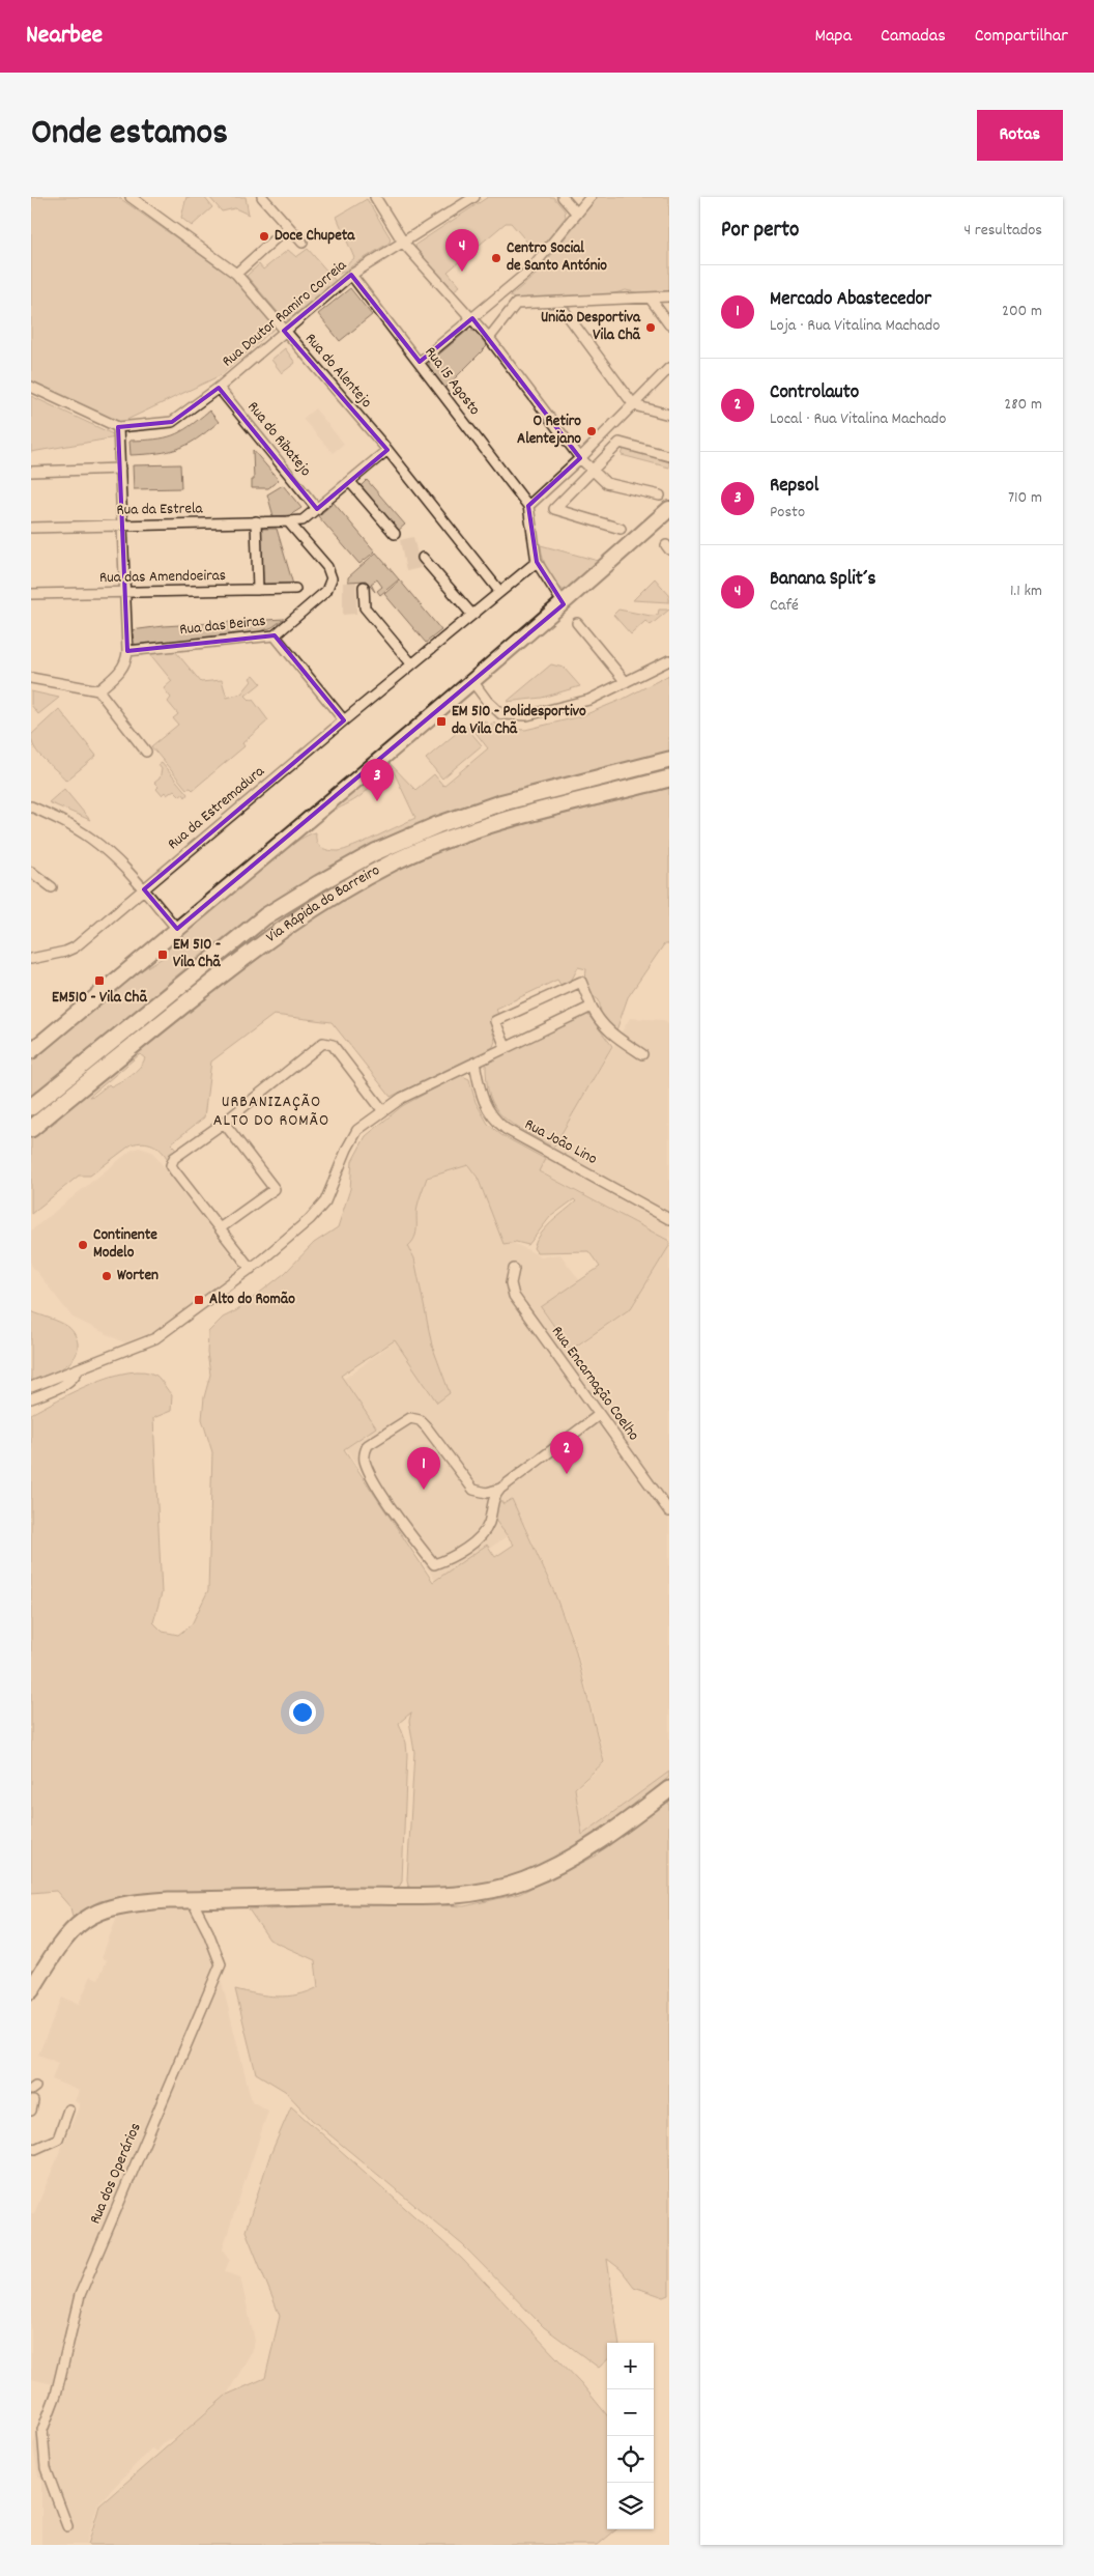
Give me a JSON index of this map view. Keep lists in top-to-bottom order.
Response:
{
  "streets": {
    "main road": ["Via Rápida do Barreiro"],
    "street": [
      "Rua Doutor Ramiro Correia",
      "Rua do Alentejo",
      "Rua 15 Agosto",
      "Rua do Ribatejo",
      "Rua da Estrela",
      "Rua das Amendoeiras",
      "Rua das Beiras",
      "Rua da Estremadura",
      "Rua João Lino",
      "Rua Encarnação Coelho",
      "Rua dos Operários"
    ]
  },
  "crossings": [
    ["Rua Doutor Ramiro Correia", "Rua do Alentejo"],
    ["Rua Doutor Ramiro Correia", "Rua 15 Agosto"],
    ["Rua Doutor Ramiro Correia", "Rua do Ribatejo"],
    ["Rua do Alentejo", "Rua da Estremadura"],
    ["Rua da Estrela", "Rua das Beiras"]
  ],
  "districts": ["URBANIZAÇÃO ALTO DO ROMÃO"],
  "places": {
    "other": [
      "Doce Chupeta",
      "Centro Social de Santo António",
      "União Desportiva Vila Chã",
      "O Retiro Alentejano",
      "Continente Modelo",
      "Worten"
    ],
    "transit": [
      "EM 510 - Polidesportivo da Vila Chã",
      "EM 510 - Vila Chã",
      "EM510 - Vila Chã",
      "Alto do Romão"
    ]
  },
  "page": {
    "header": "Nearbee",
    "nav": ["Mapa", "Camadas", "Compartilhar"],
    "title": "Onde estamos",
    "buttons": "Rotas",
    "heading": ["Por perto", "4 resultados"],
    "pins": [
      "4",
      "3",
      "2",
      "1"
    ],
    "list": [
      {
        "mark": "1",
        "name": "Mercado Abastecedor",
        "note": "Loja · Rua Vitalina Machado",
        "value": "200 m"
      },
      {
        "mark": "2",
        "name": "Controlauto",
        "note": "Local · Rua Vitalina Machado",
        "value": "280 m"
      },
      {
        "mark": "3",
        "name": "Repsol",
        "note": "Posto",
        "value": "710 m"
      },
      {
        "mark": "4",
        "name": "Banana Split´s",
        "note": "Café",
        "value": "1.1 km"
      }
    ],
    "map_buttons": ["+", "−"]
  }
}
